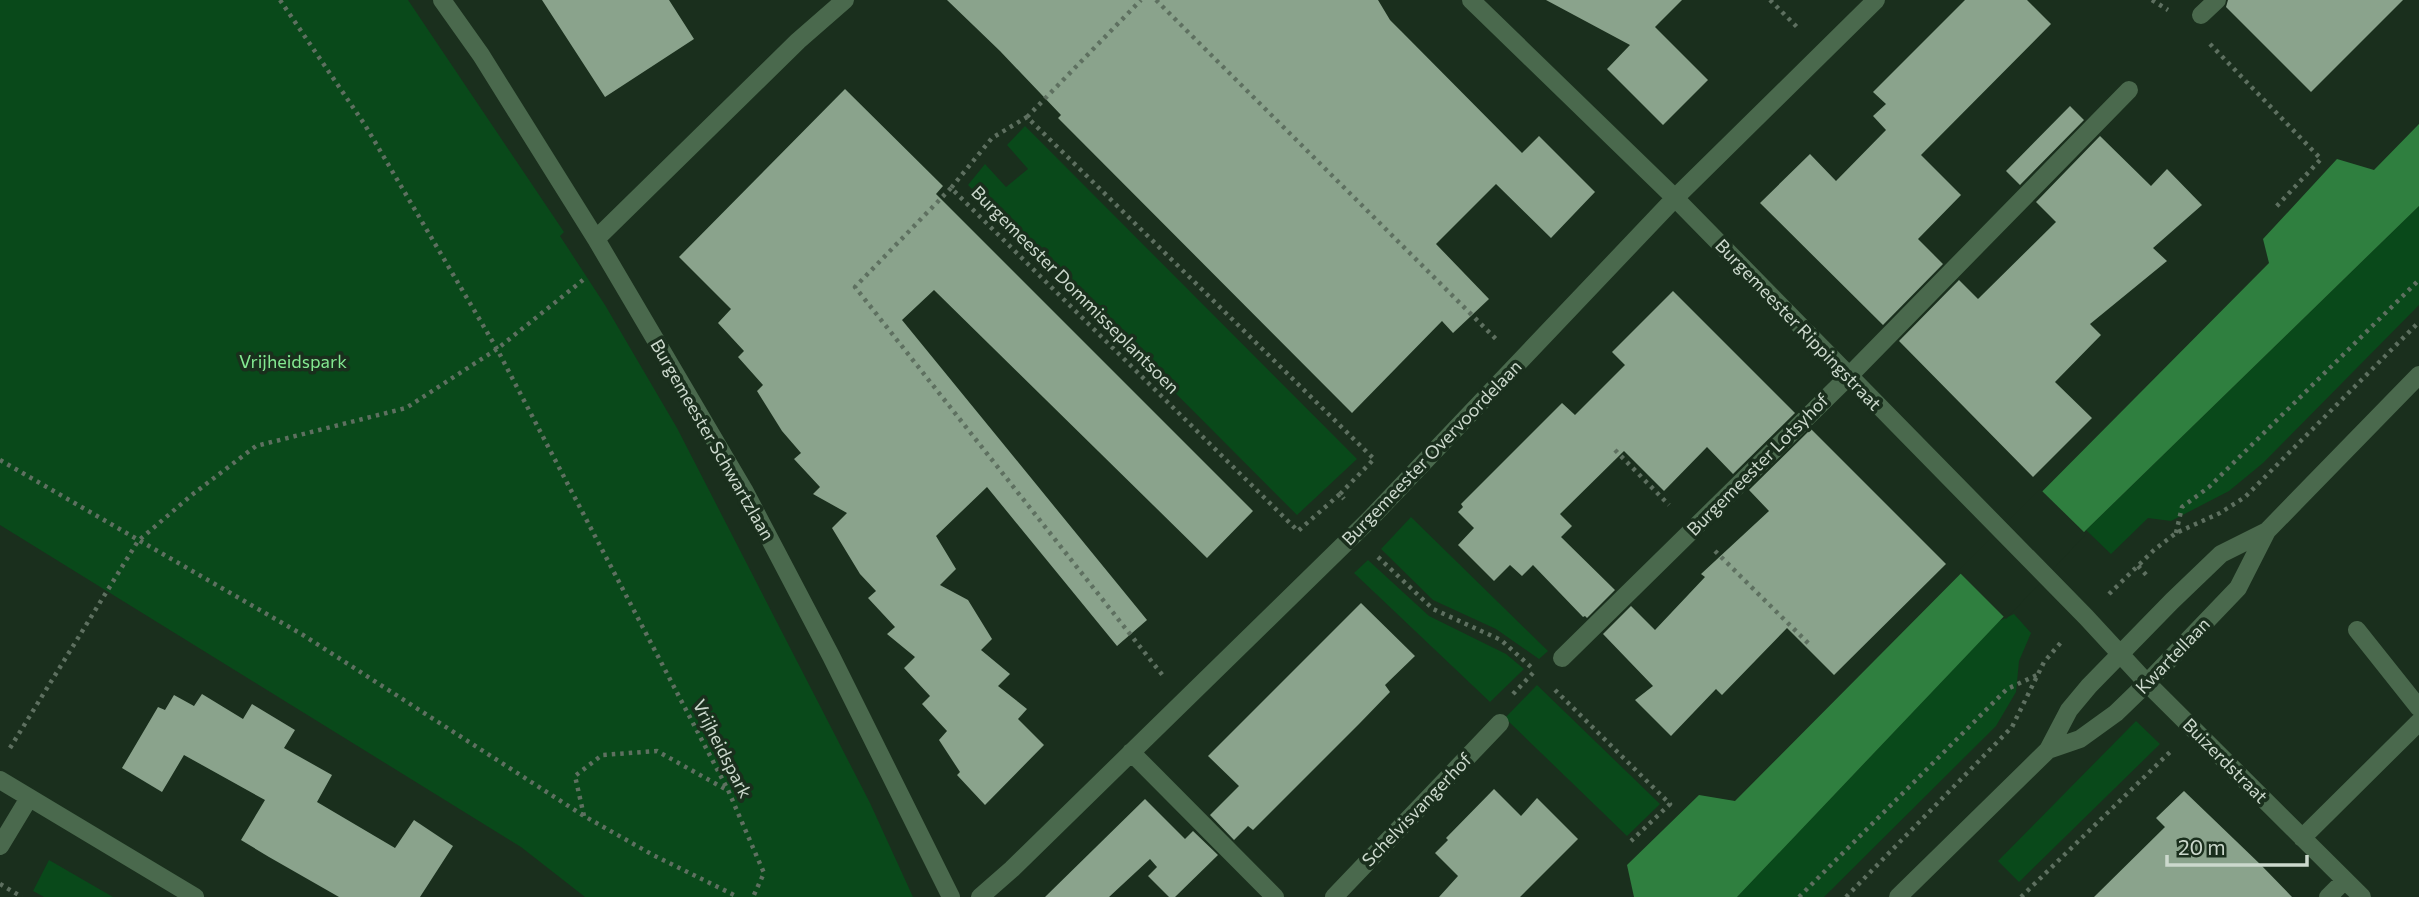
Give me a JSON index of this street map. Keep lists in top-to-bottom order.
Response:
{
  "streets": {
    "street": [
      "Burgemeester Rippingstraat",
      "Burgemeester Schwartzlaan",
      "Burgemeester Overvoordelaan",
      "Burgemeester Lotsyhof",
      "Kwartellaan",
      "Buizerdstraat",
      "Schelvisvangerhof"
    ],
    "path": ["Burgemeester Dommisseplantsoen", "Vrijheidspark"]
  },
  "crossings": [
    ["Burgemeester Rippingstraat", "Burgemeester Overvoordelaan"],
    ["Burgemeester Rippingstraat", "Burgemeester Lotsyhof"],
    ["Burgemeester Rippingstraat", "Kwartellaan"],
    ["Burgemeester Rippingstraat", "Buizerdstraat"],
    ["Kwartellaan", "Buizerdstraat"]
  ],
  "parks": ["Vrijheidspark"],
  "scale_bar": "20 m"
}
